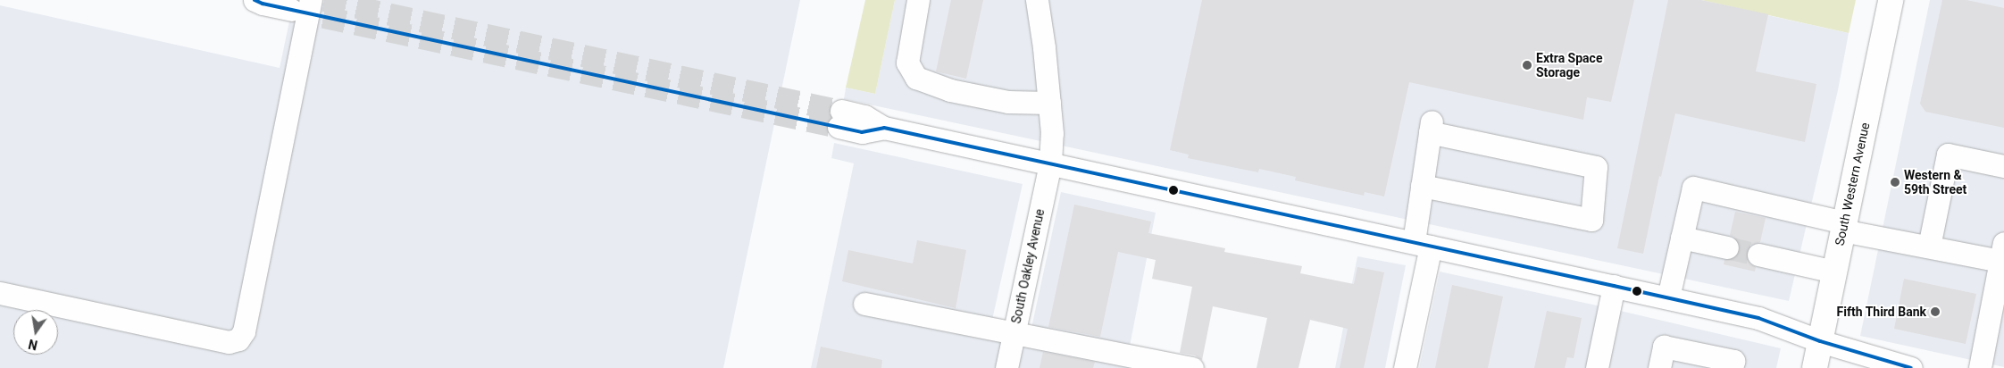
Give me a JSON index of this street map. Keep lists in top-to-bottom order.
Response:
{
  "streets": {
    "main road": ["South Western Avenue"],
    "street": ["South Oakley Avenue"]
  },
  "places": ["Extra Space Storage", "Western & 59th Street", "Fifth Third Bank"],
  "north": "bottom"
}
